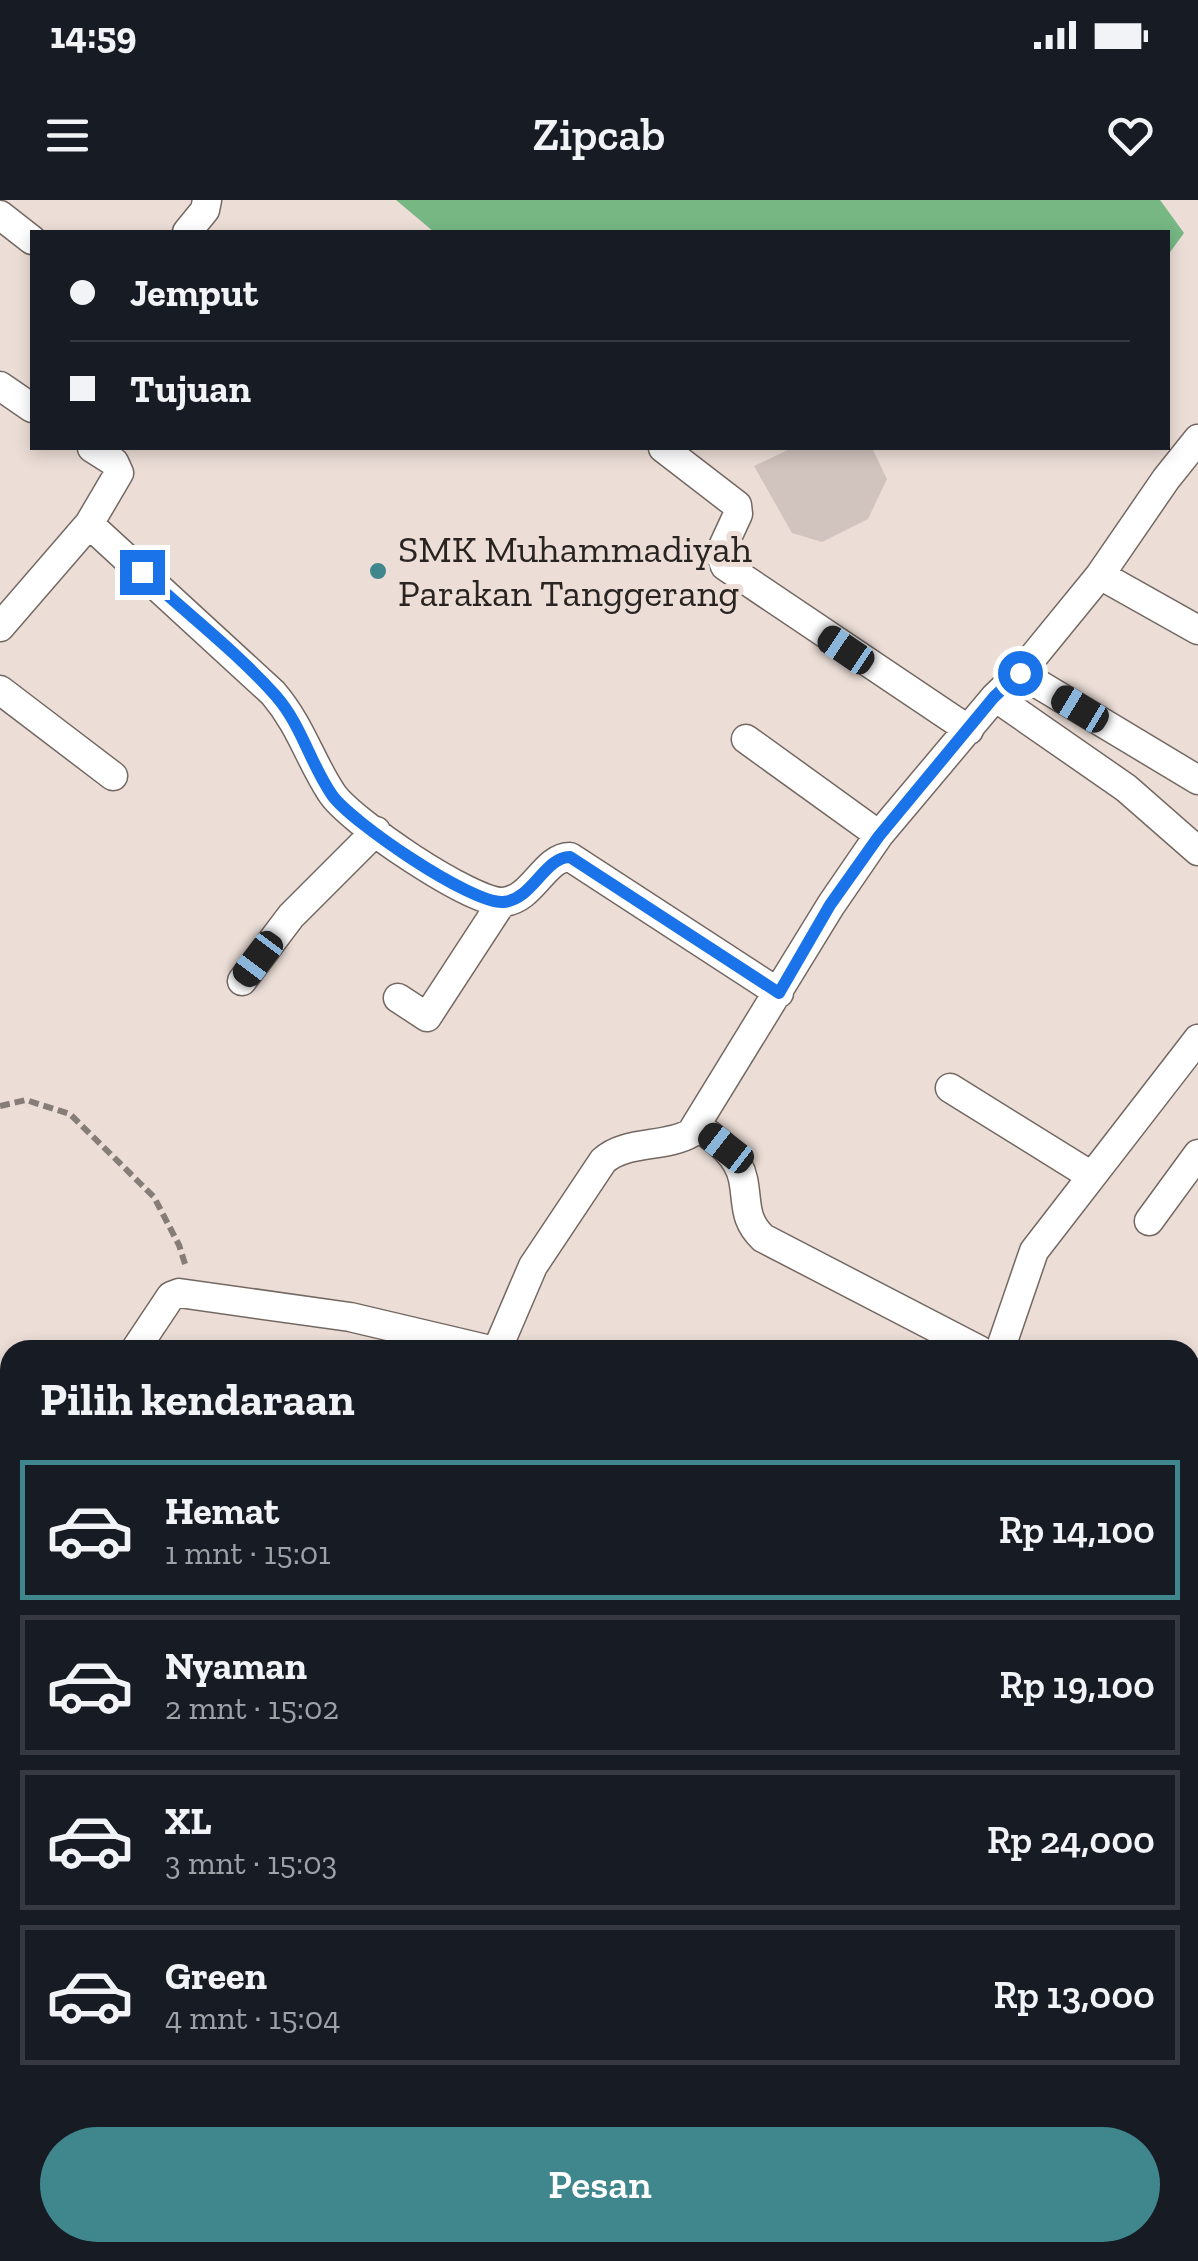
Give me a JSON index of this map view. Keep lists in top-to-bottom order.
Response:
{
  "places": ["SMK Muhammadiyah Parakan Tanggerang"],
  "page": {
    "status": "14:59",
    "header": "Zipcab",
    "banner": ["Jemput", "Tujuan"],
    "heading": "Pilih kendaraan",
    "list": [
      {
        "name": "Hemat",
        "note": "1 mnt · 15:01",
        "value": "Rp 14,100"
      },
      {
        "name": "Nyaman",
        "note": "2 mnt · 15:02",
        "value": "Rp 19,100"
      },
      {
        "name": "XL",
        "note": "3 mnt · 15:03",
        "value": "Rp 24,000"
      },
      {
        "name": "Green",
        "note": "4 mnt · 15:04",
        "value": "Rp 13,000"
      }
    ],
    "buttons": "Pesan"
  }
}
